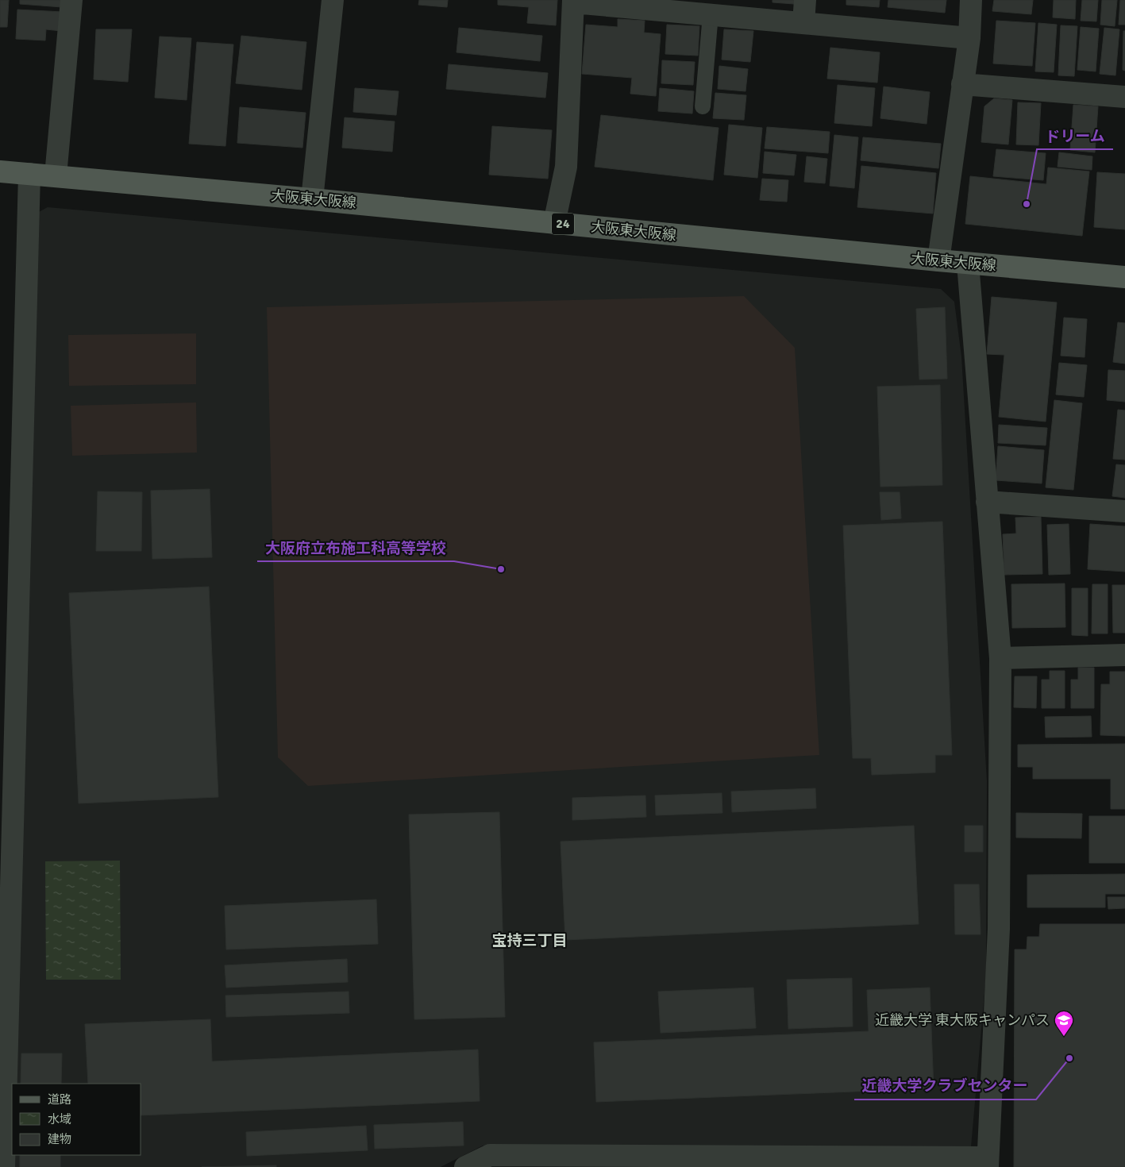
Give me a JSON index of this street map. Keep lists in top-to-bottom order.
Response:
{
  "streets": {
    "main road": ["大阪東大阪線", "24"]
  },
  "districts": ["宝持三丁目"],
  "places": {
    "other": ["ドリーム", "大阪府立布施工科高等学校", "近畿大学クラブセンター"],
    "school or university": ["近畿大学 東大阪キャンパス"]
  },
  "legend": ["道路", "水域", "建物"]
}
